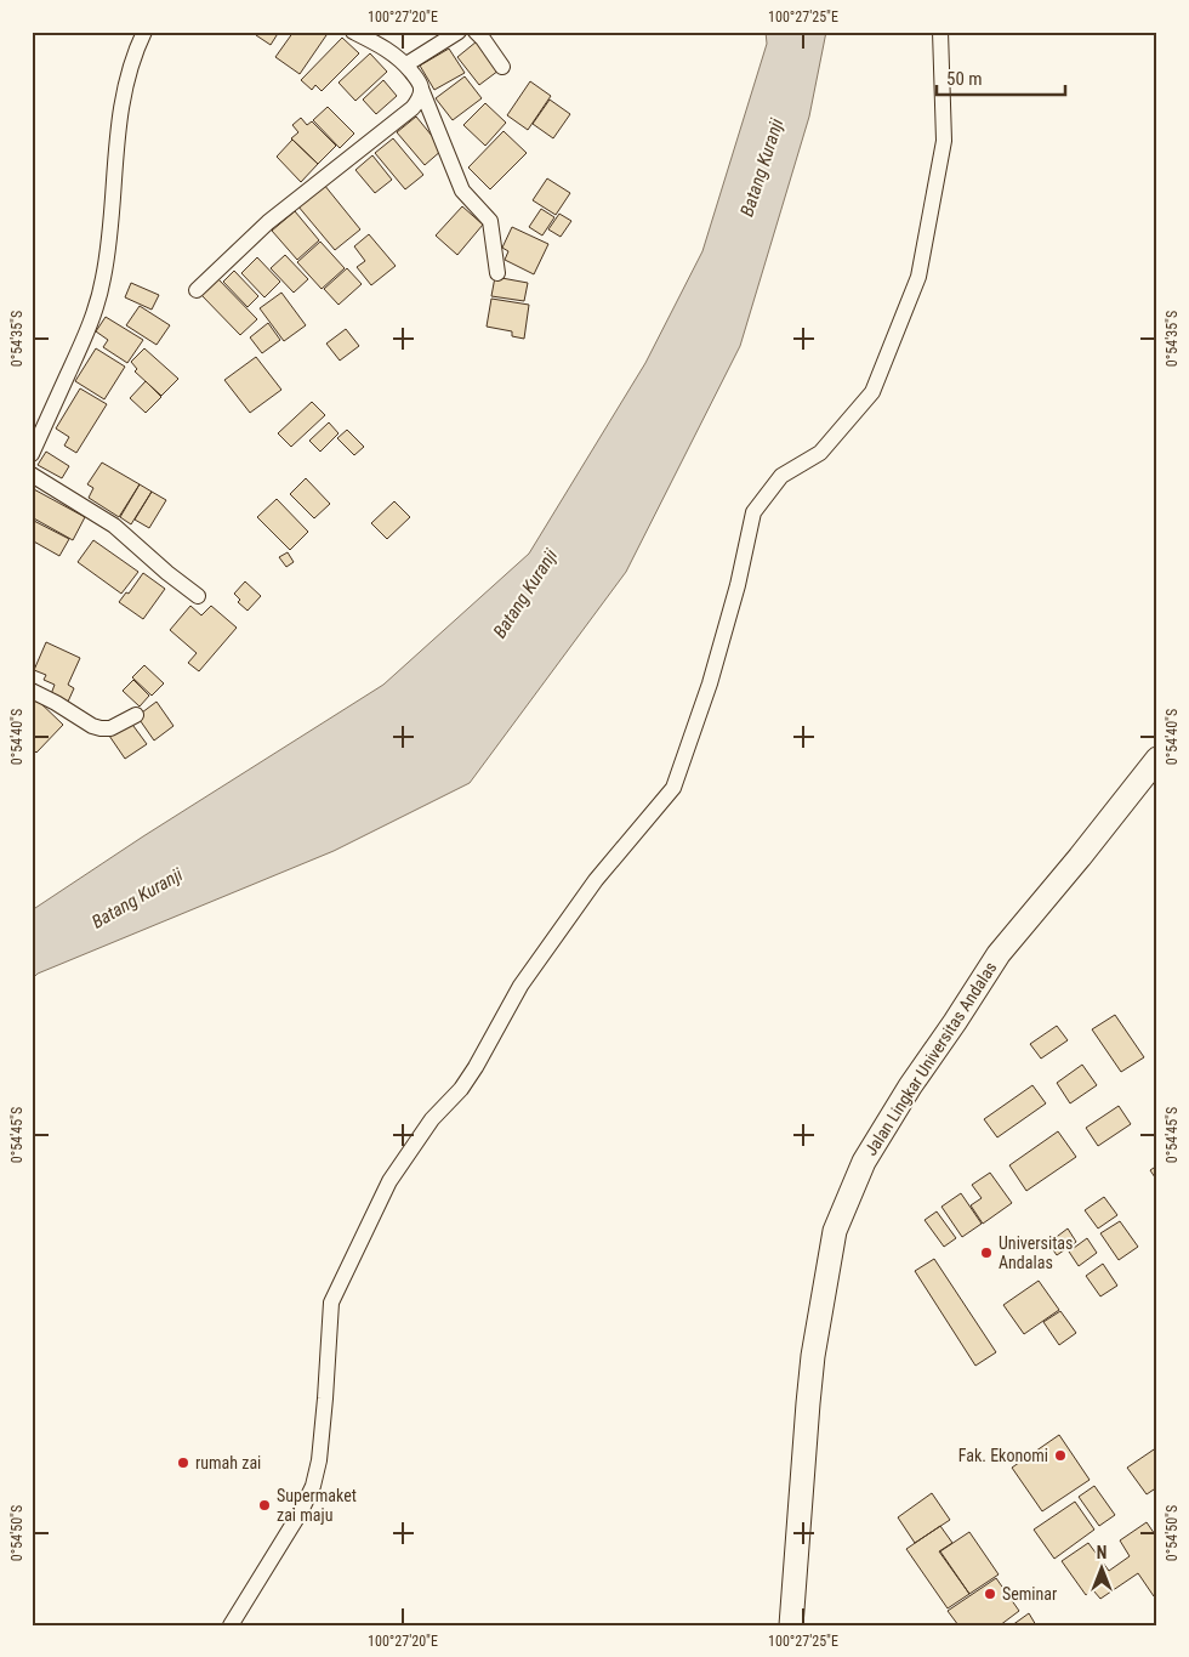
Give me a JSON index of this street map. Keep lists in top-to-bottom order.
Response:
{
  "streets": {
    "street": ["Jalan Lingkar Universitas Andalas"]
  },
  "water": ["Batang Kuranji"],
  "places": [
    "Universitas Andalas",
    "Fak. Ekonomi",
    "rumah zai",
    "Supermaket zai maju",
    "Seminar"
  ],
  "scale_bar": "50 m",
  "north": "top",
  "coordinates": [
    "100°27'20\"E",
    "100°27'25\"E",
    "0°54'35\"S",
    "0°54'40\"S",
    "0°54'45\"S",
    "0°54'50\"S"
  ]
}
